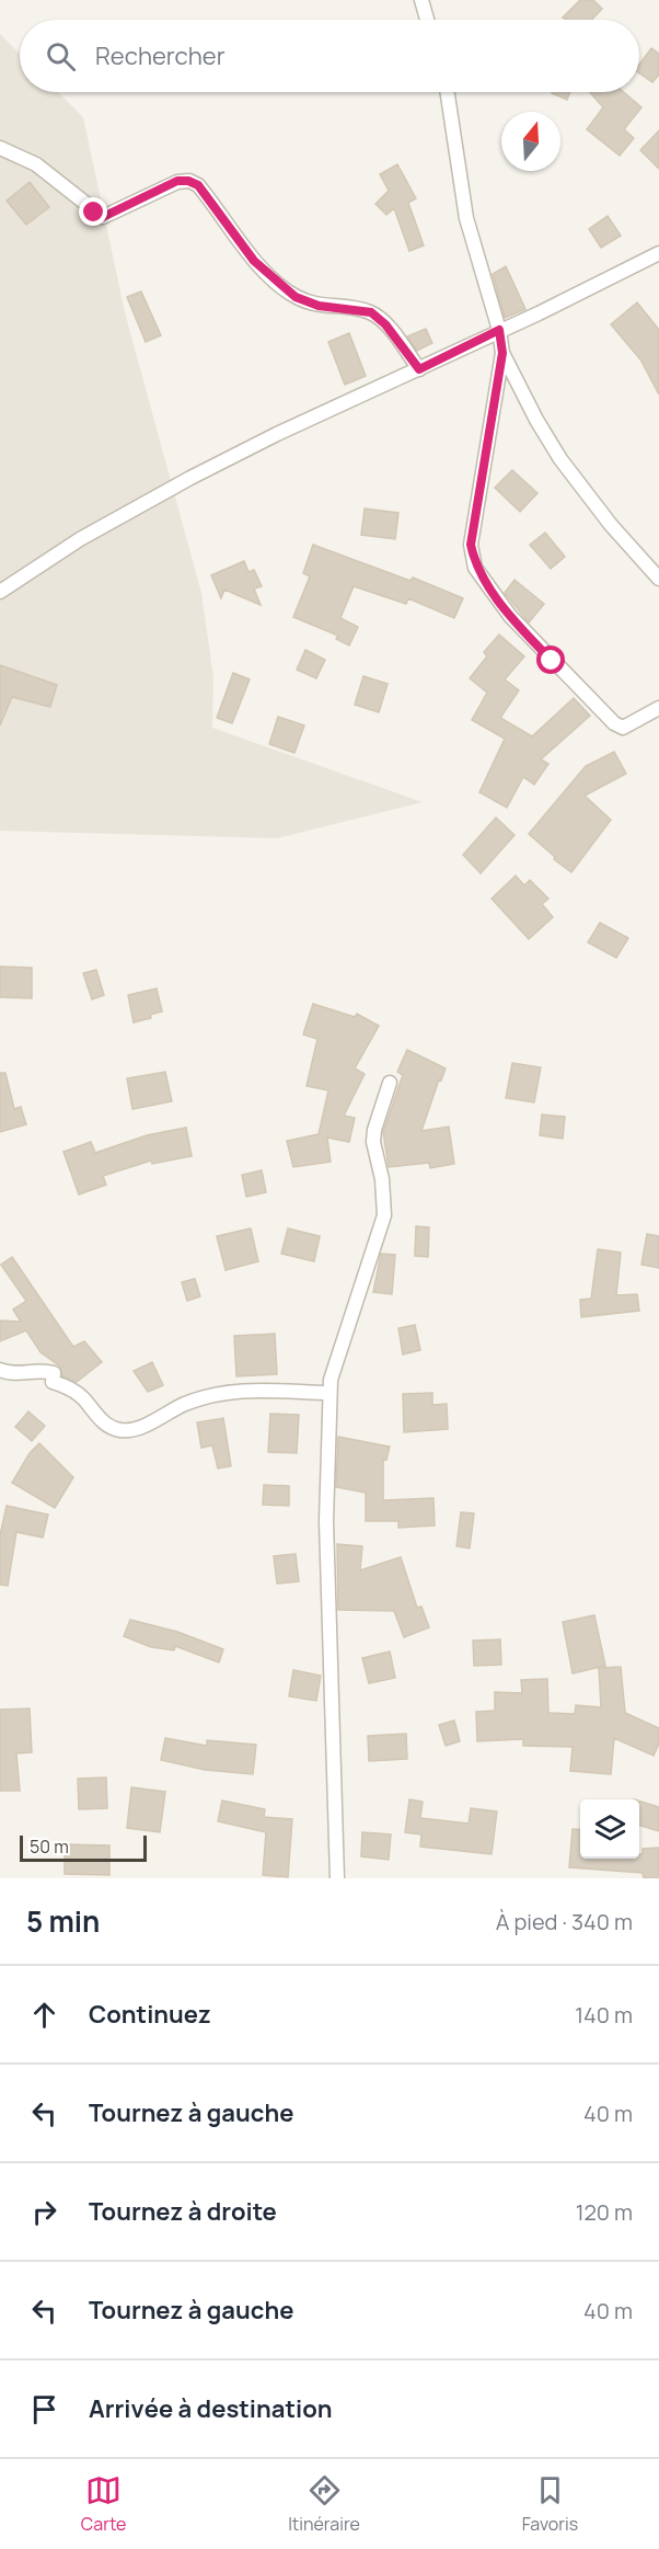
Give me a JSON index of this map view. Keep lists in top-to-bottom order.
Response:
{
  "scale_bar": "50 m",
  "north": "top",
  "page": {
    "search": "Rechercher",
    "scale": "50 m",
    "heading": ["5 min", "À pied · 340 m"],
    "list": [
      ["Continuez", "140 m"],
      ["Tournez à gauche", "40 m"],
      ["Tournez à droite", "120 m"],
      ["Tournez à gauche", "40 m"],
      "Arrivée à destination"
    ],
    "nav": ["Carte", "Itinéraire", "Favoris"]
  }
}
